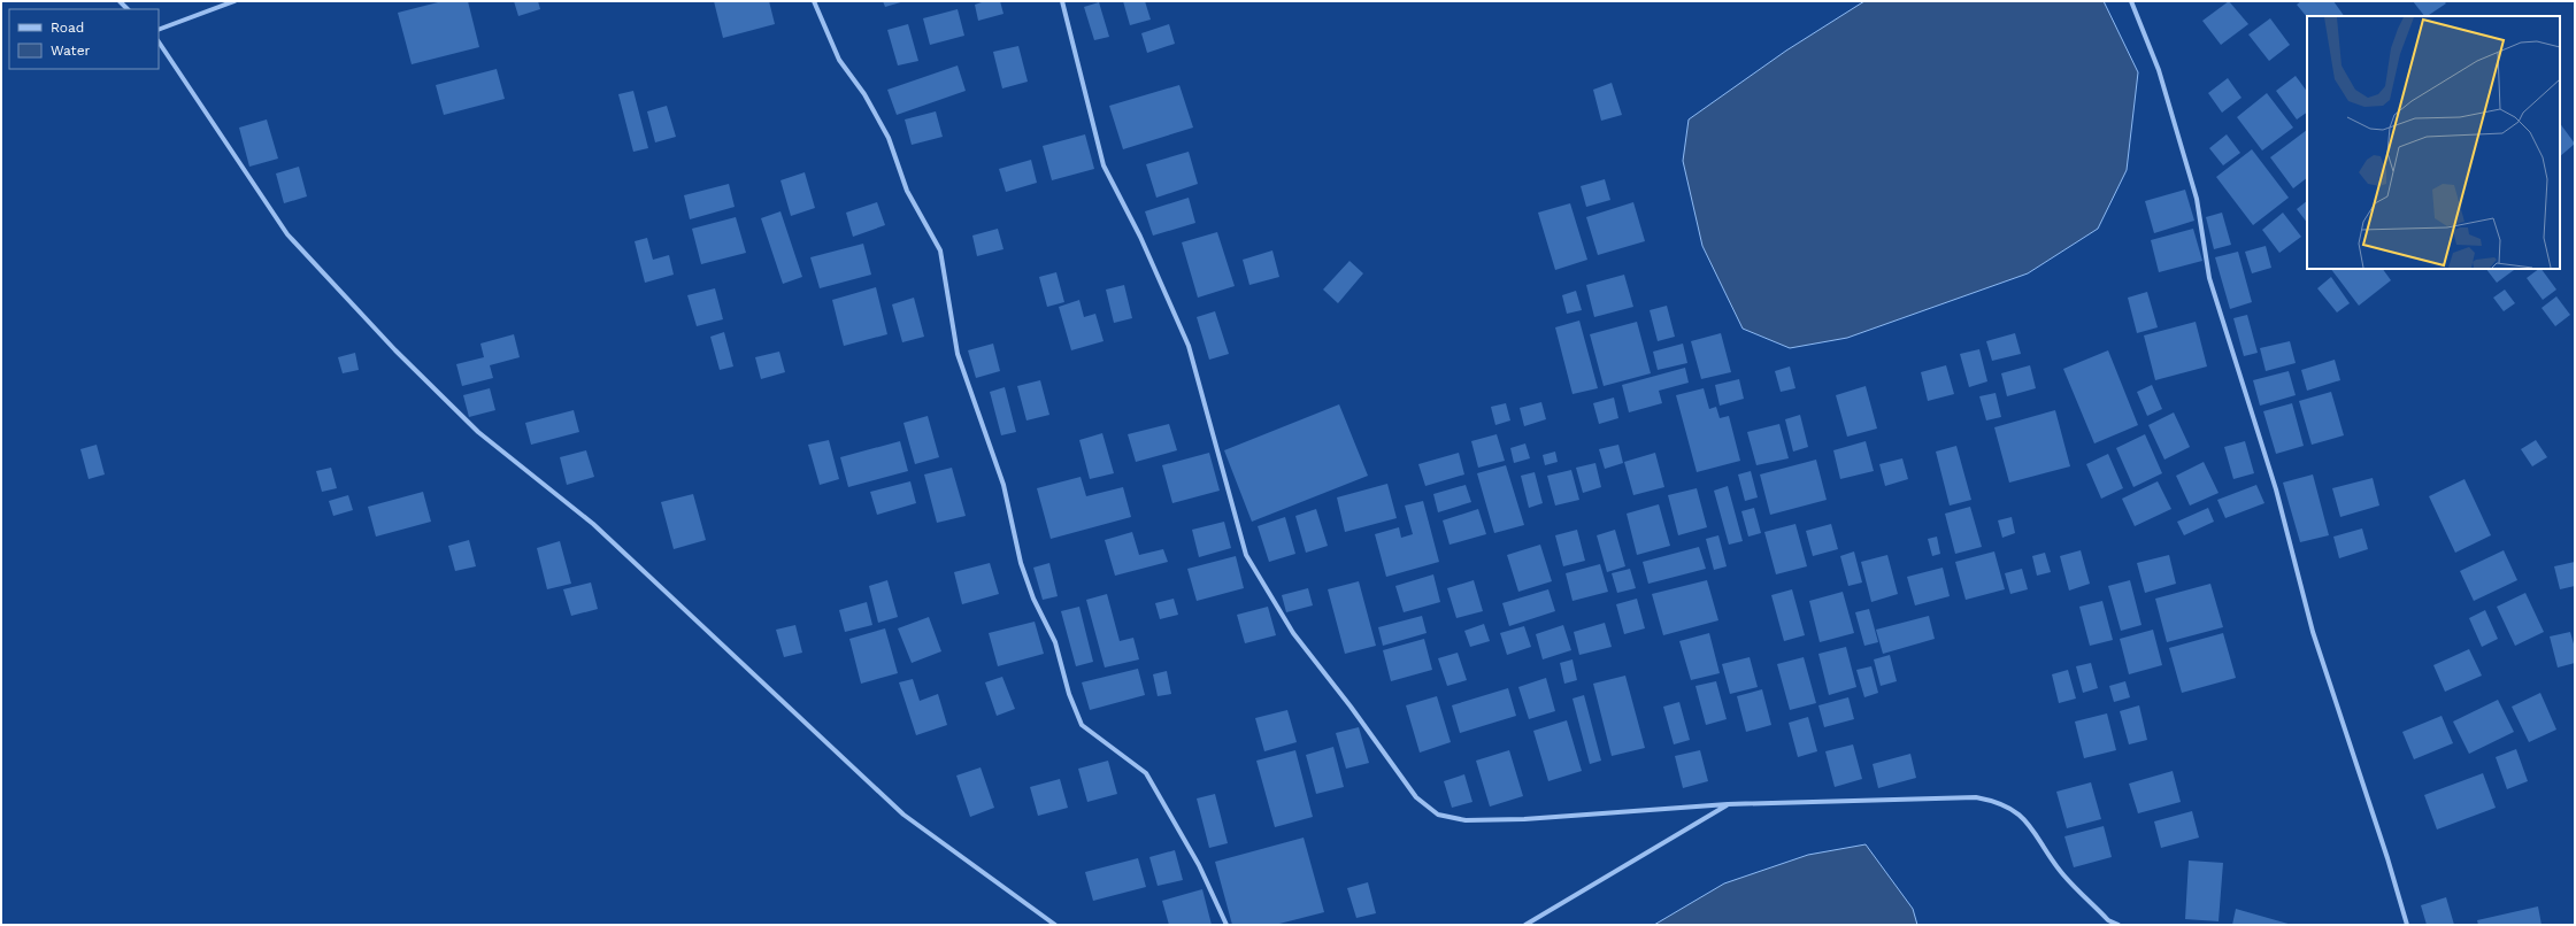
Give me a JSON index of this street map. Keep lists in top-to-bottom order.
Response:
{
  "legend": ["Road", "Water"]
}
